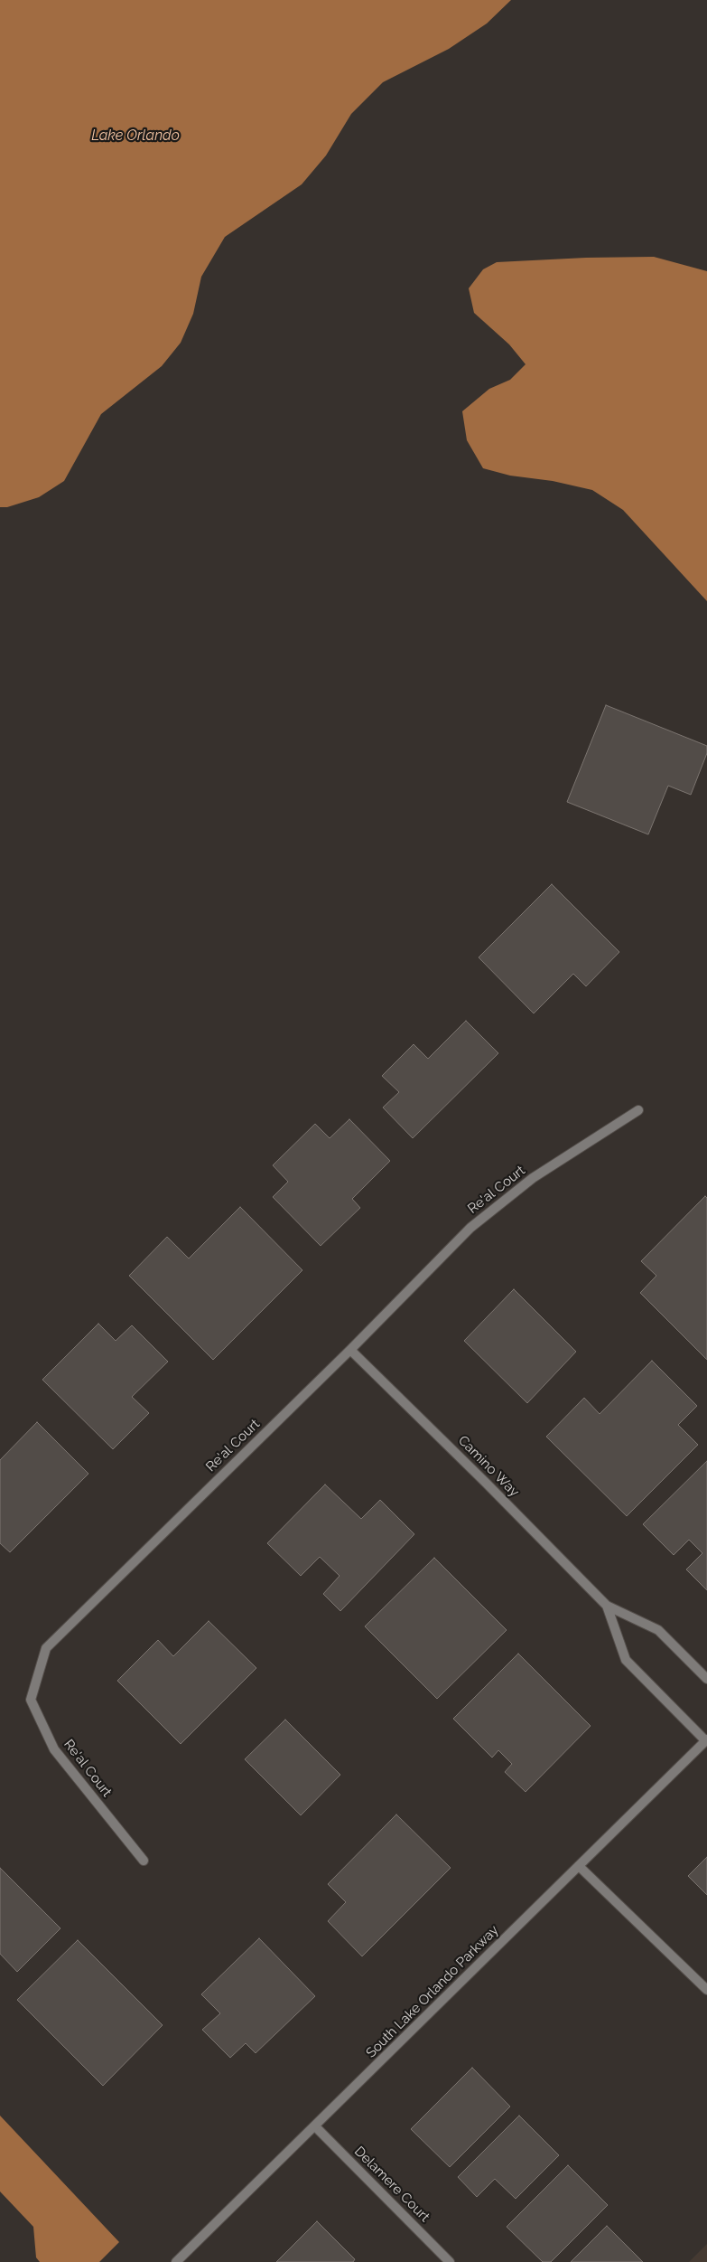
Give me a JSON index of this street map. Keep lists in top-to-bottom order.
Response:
{
  "streets": {
    "street": [
      "Re'al Court",
      "Camino Way",
      "South Lake Orlando Parkway",
      "Delamere Court"
    ]
  },
  "crossings": [
    ["Re'al Court", "Camino Way"],
    ["Camino Way", "South Lake Orlando Parkway"],
    ["South Lake Orlando Parkway", "Delamere Court"]
  ],
  "water": ["Lake Orlando"]
}
